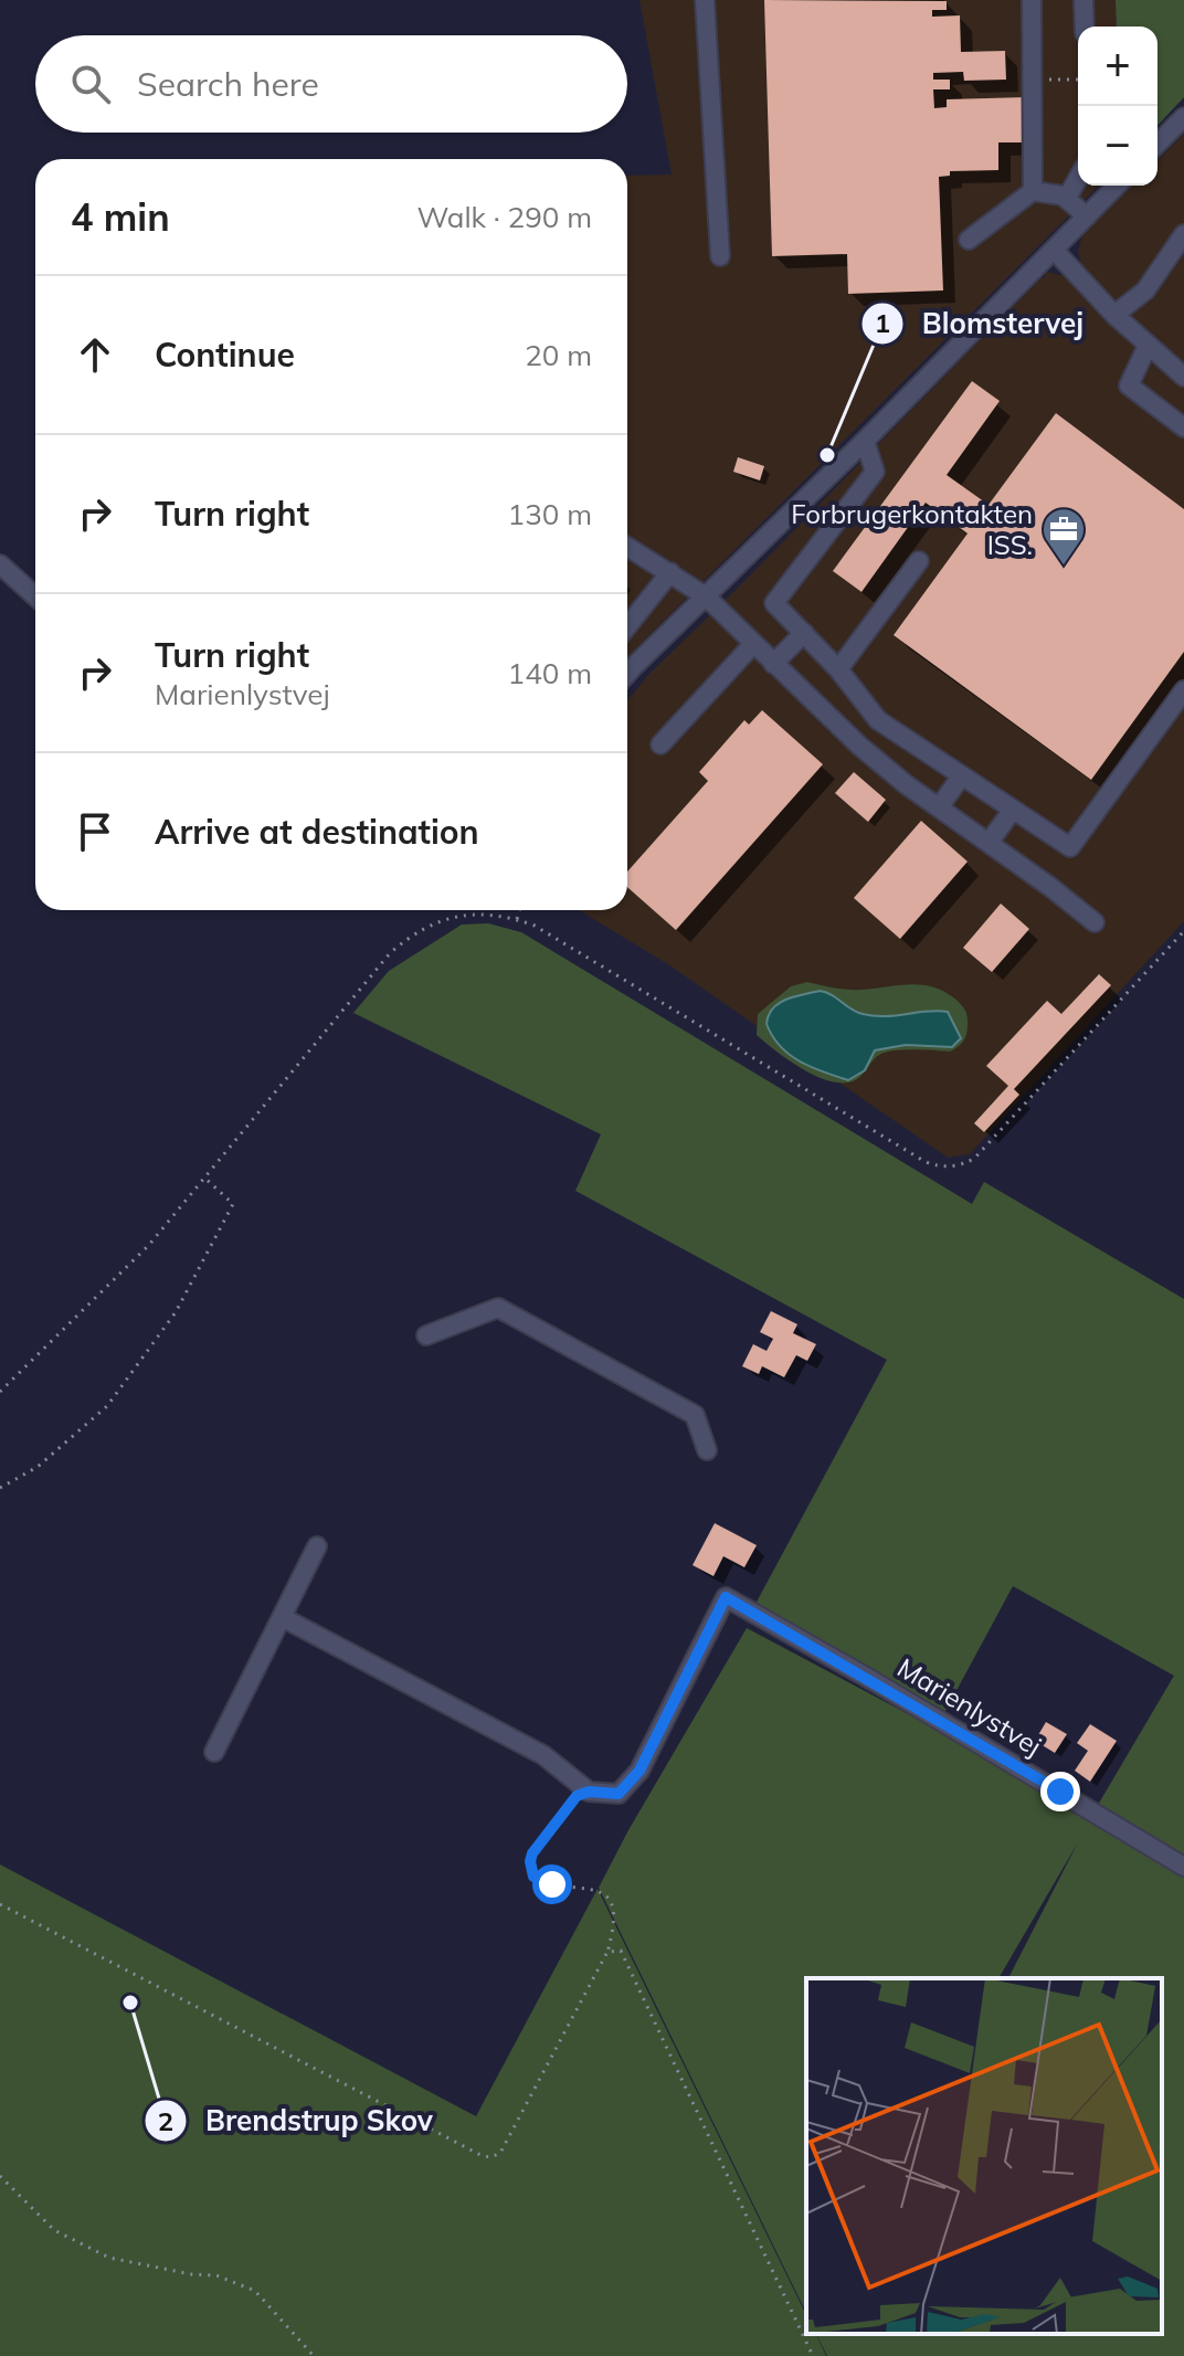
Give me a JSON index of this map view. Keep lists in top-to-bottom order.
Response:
{
  "streets": {
    "street": ["Marienlystvej"]
  },
  "places": {
    "other": ["Blomstervej", "Brendstrup Skov"],
    "office": ["Forbrugerkontakten ISS."]
  },
  "page": {
    "map_buttons": ["+", "−"],
    "search": "Search here",
    "heading": ["4 min", "Walk · 290 m"],
    "list": [
      ["Continue", "20 m"],
      ["Turn right", "130 m"],
      ["Turn right", "Marienlystvej", "140 m"],
      "Arrive at destination"
    ]
  }
}
